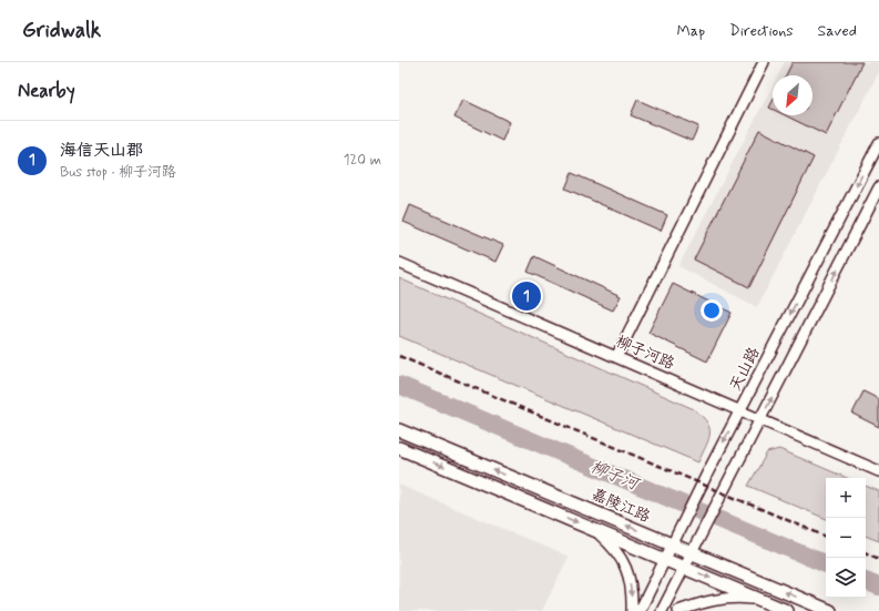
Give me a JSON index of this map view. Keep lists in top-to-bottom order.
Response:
{
  "streets": {
    "main road": ["嘉陵江路"],
    "street": ["柳子河路", "天山路"]
  },
  "crossings": [
    ["柳子河路", "天山路"],
    ["天山路", "嘉陵江路"]
  ],
  "water": ["柳子河"],
  "north": "bottom left",
  "page": {
    "header": "Gridwalk",
    "nav": ["Map", "Directions", "Saved"],
    "heading": "Nearby",
    "list": [
      {
        "mark": "1",
        "name": "海信天山郡",
        "note": "Bus stop · 柳子河路",
        "value": "120 m"
      }
    ],
    "pins": "1",
    "map_buttons": ["+", "−"]
  }
}
